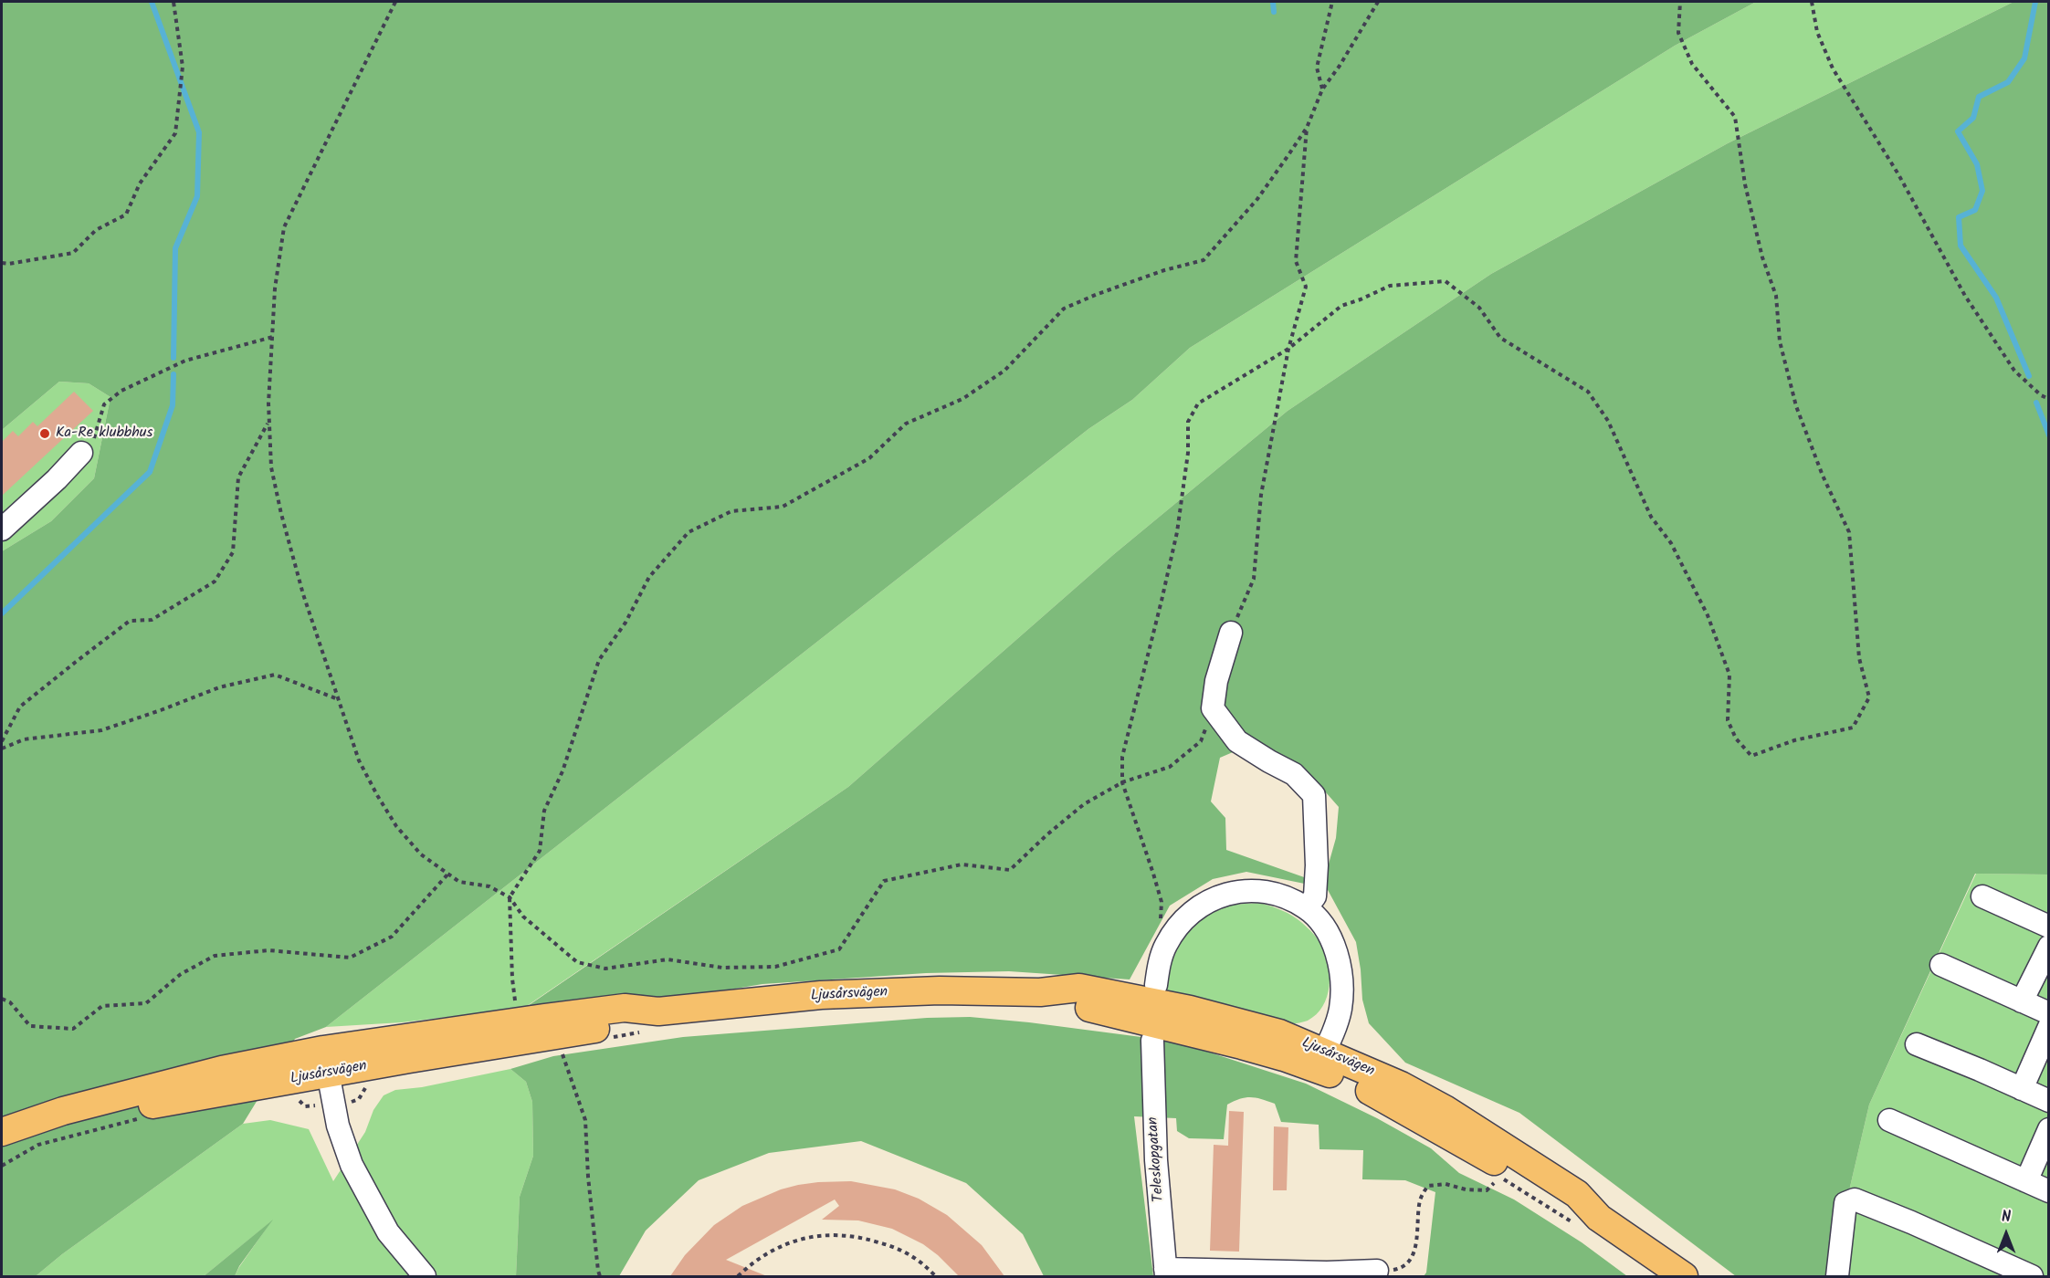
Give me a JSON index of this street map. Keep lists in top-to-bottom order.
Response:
{
  "streets": {
    "main road": ["Ljusårsvägen"],
    "street": ["Teleskopgatan"]
  },
  "places": ["Ka-Re klubbhus"],
  "north": "top"
}
